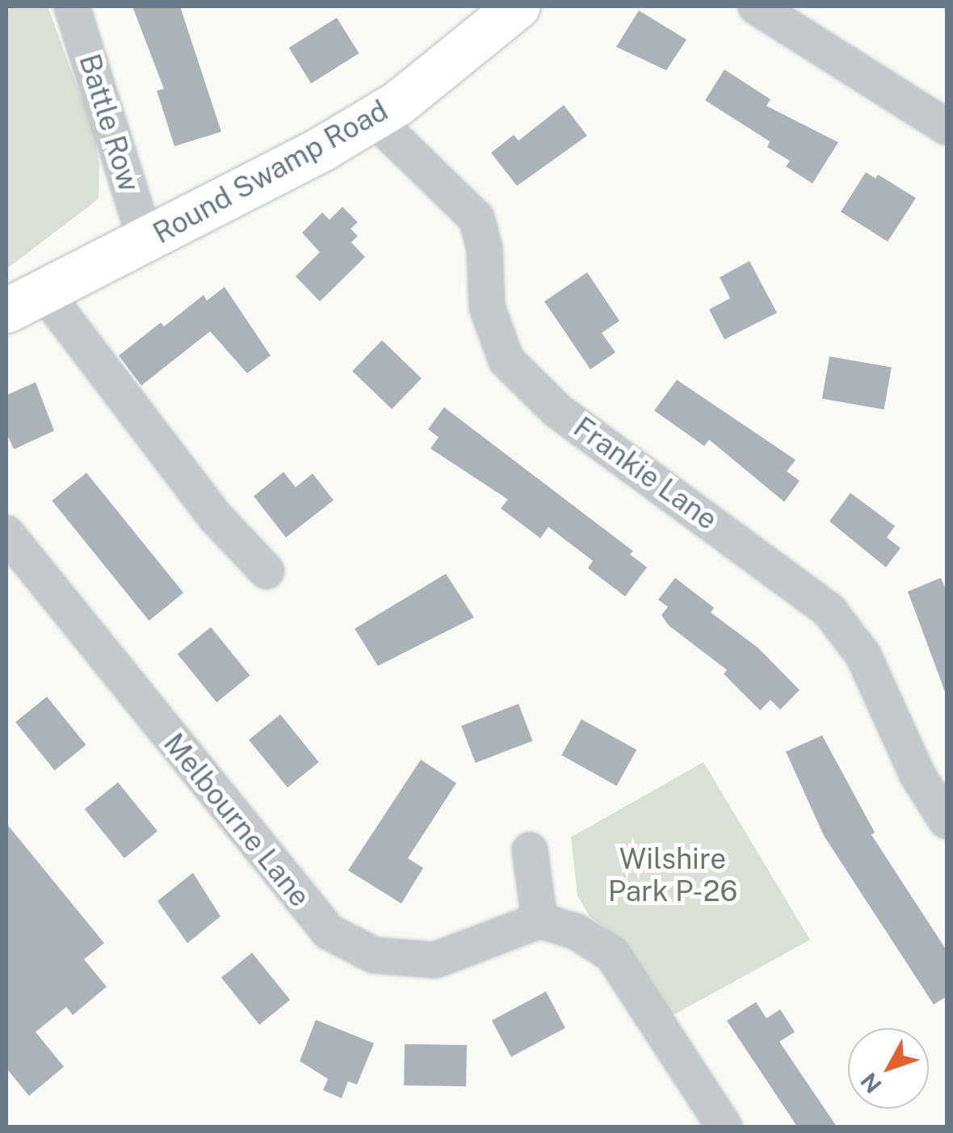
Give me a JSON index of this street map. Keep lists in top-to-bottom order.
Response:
{
  "streets": {
    "main road": ["Round Swamp Road"],
    "street": ["Battle Row", "Frankie Lane", "Melbourne Lane"]
  },
  "crossings": [
    ["Battle Row", "Round Swamp Road"],
    ["Round Swamp Road", "Frankie Lane"]
  ],
  "parks": ["Wilshire Park P-26"],
  "north": "bottom left"
}
